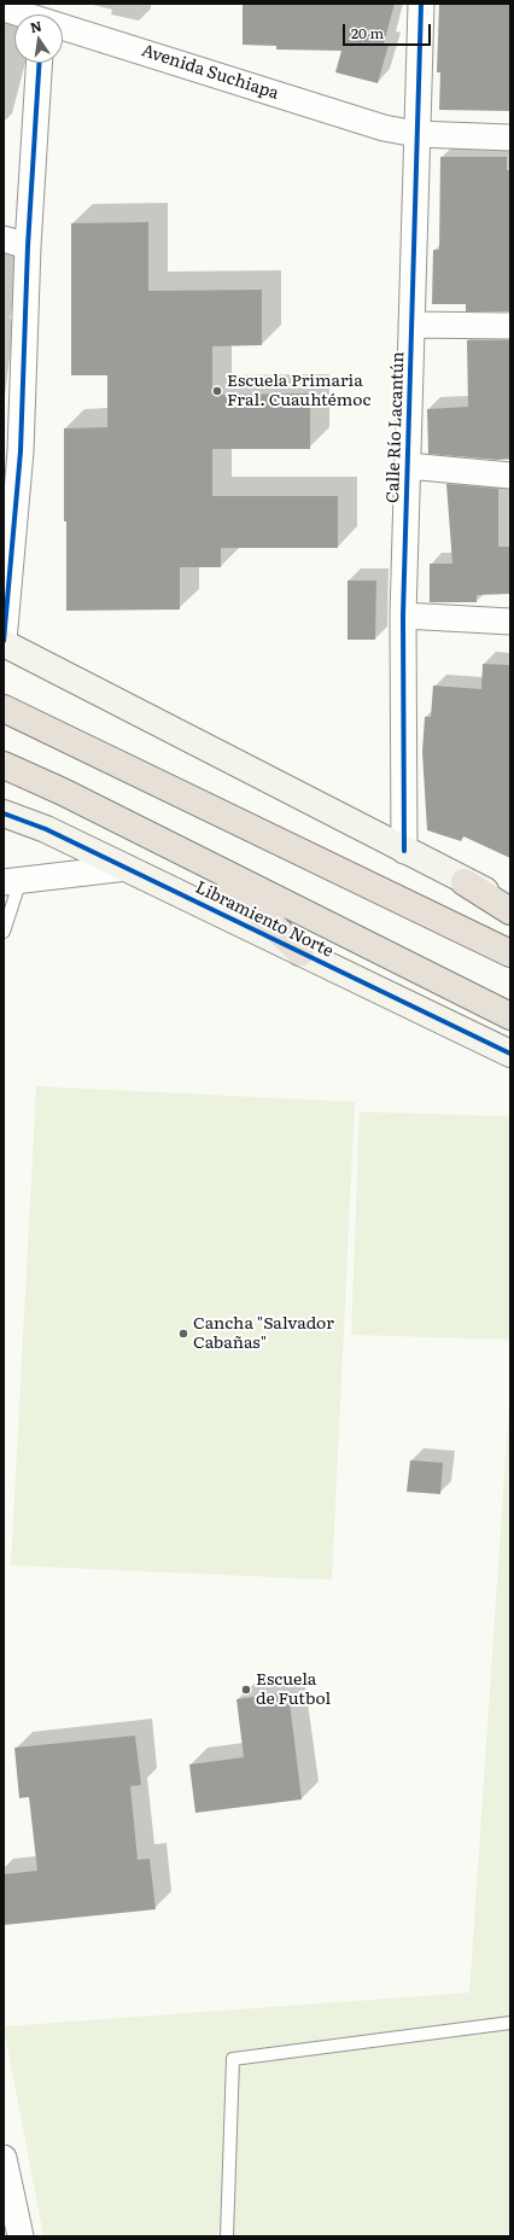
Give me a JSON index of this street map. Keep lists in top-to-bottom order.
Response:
{
  "streets": {
    "highway": ["Libramiento Norte"],
    "street": ["Avenida Suchiapa", "Calle Río Lacantún"]
  },
  "crossings": [
    ["Avenida Suchiapa", "Calle Río Lacantún"]
  ],
  "places": ["Escuela Primaria Fral. Cuauhtémoc", "Cancha \"Salvador Cabañas\"", "Escuela de Futbol"],
  "scale_bar": "20 m",
  "north": "top"
}
